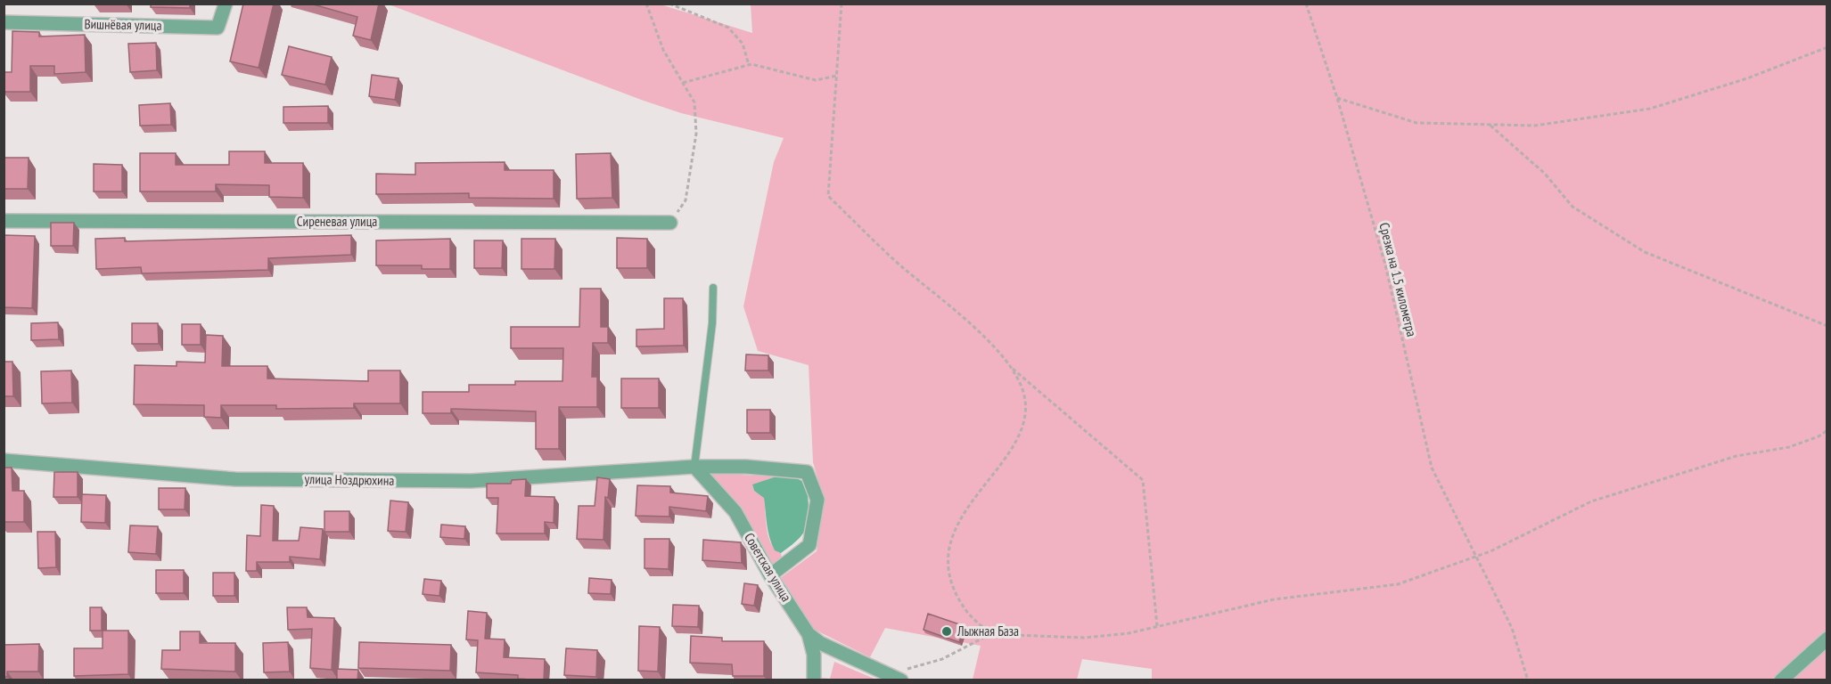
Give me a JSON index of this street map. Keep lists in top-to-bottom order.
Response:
{
  "streets": {
    "street": [
      "Вишнёвая улица",
      "Сиреневая улица",
      "улица Ноздрюхина",
      "Советская улица"
    ],
    "path": ["Срезка на 1.5 километра"]
  },
  "crossings": [
    ["улица Ноздрюхина", "Советская улица"]
  ],
  "places": ["Лыжная База"]
}
